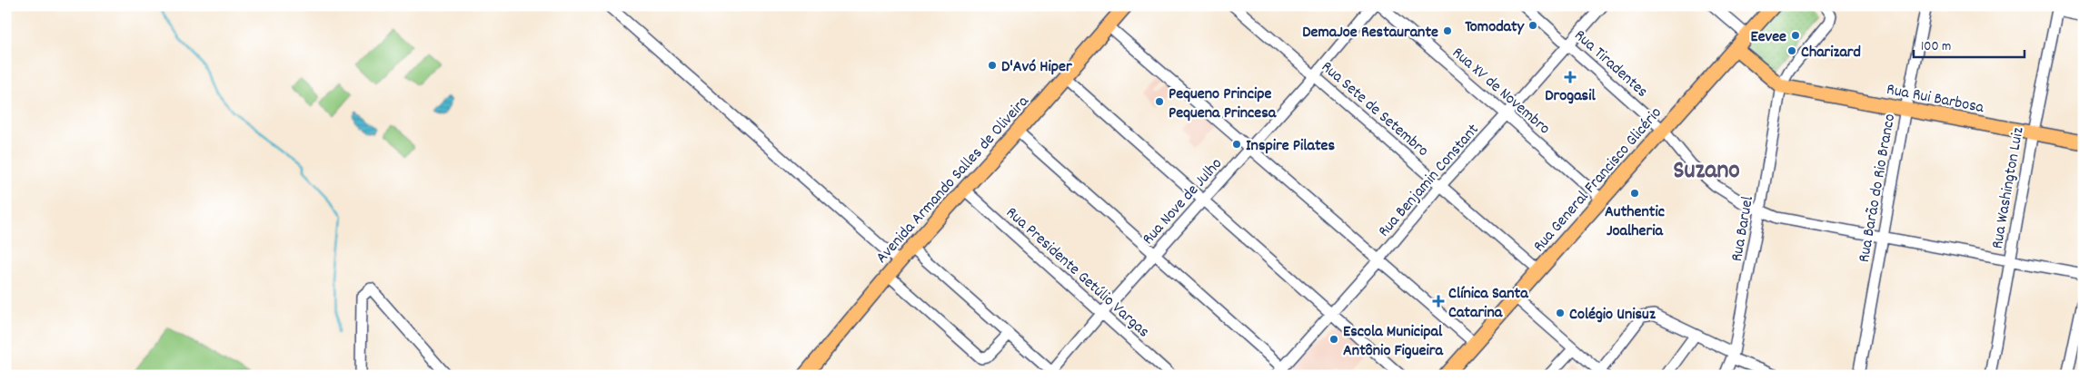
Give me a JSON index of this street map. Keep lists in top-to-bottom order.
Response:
{
  "streets": {
    "main road": ["Rua Rui Barbosa", "Avenida Armando Salles de Oliveira", "Rua General Francisco Glicério"],
    "street": [
      "Rua Tiradentes",
      "Rua XV de Novembro",
      "Rua Sete de Setembro",
      "Rua Benjamin Constant",
      "Rua Barão do Rio Branco",
      "Rua Washington Luiz",
      "Rua Nove de Julho",
      "Rua Baruel",
      "Rua Presidente Getúlio Vargas"
    ]
  },
  "crossings": [
    ["Rua Tiradentes", "Rua General Francisco Glicério"],
    ["Rua Tiradentes", "Rua Benjamin Constant"],
    ["Rua Tiradentes", "Rua Barão do Rio Branco"],
    ["Rua Tiradentes", "Rua Washington Luiz"],
    ["Rua Tiradentes", "Rua Baruel"],
    ["Rua XV de Novembro", "Rua General Francisco Glicério"],
    ["Rua XV de Novembro", "Rua Benjamin Constant"],
    ["Rua Rui Barbosa", "Rua Barão do Rio Branco"],
    ["Rua Rui Barbosa", "Rua Washington Luiz"],
    ["Rua Rui Barbosa", "Rua Baruel"],
    ["Rua Sete de Setembro", "Rua General Francisco Glicério"],
    ["Rua Sete de Setembro", "Rua Benjamin Constant"],
    ["Rua Sete de Setembro", "Rua Nove de Julho"],
    ["Avenida Armando Salles de Oliveira", "Rua Presidente Getúlio Vargas"],
    ["Rua Nove de Julho", "Rua Presidente Getúlio Vargas"]
  ],
  "districts": ["Suzano"],
  "places": {
    "other": [
      "Tomodaty",
      "DemaJoe Restaurante",
      "Eevee",
      "Charizard",
      "D'Avó Hiper",
      "Pequeno Principe Pequena Princesa",
      "Inspire Pilates",
      "Authentic Joalheria",
      "Colégio Unisuz",
      "Escola Municipal Antônio Figueira"
    ],
    "health": ["Drogasil", "Clínica Santa Catarina"]
  },
  "scale_bar": "100 m"
}
